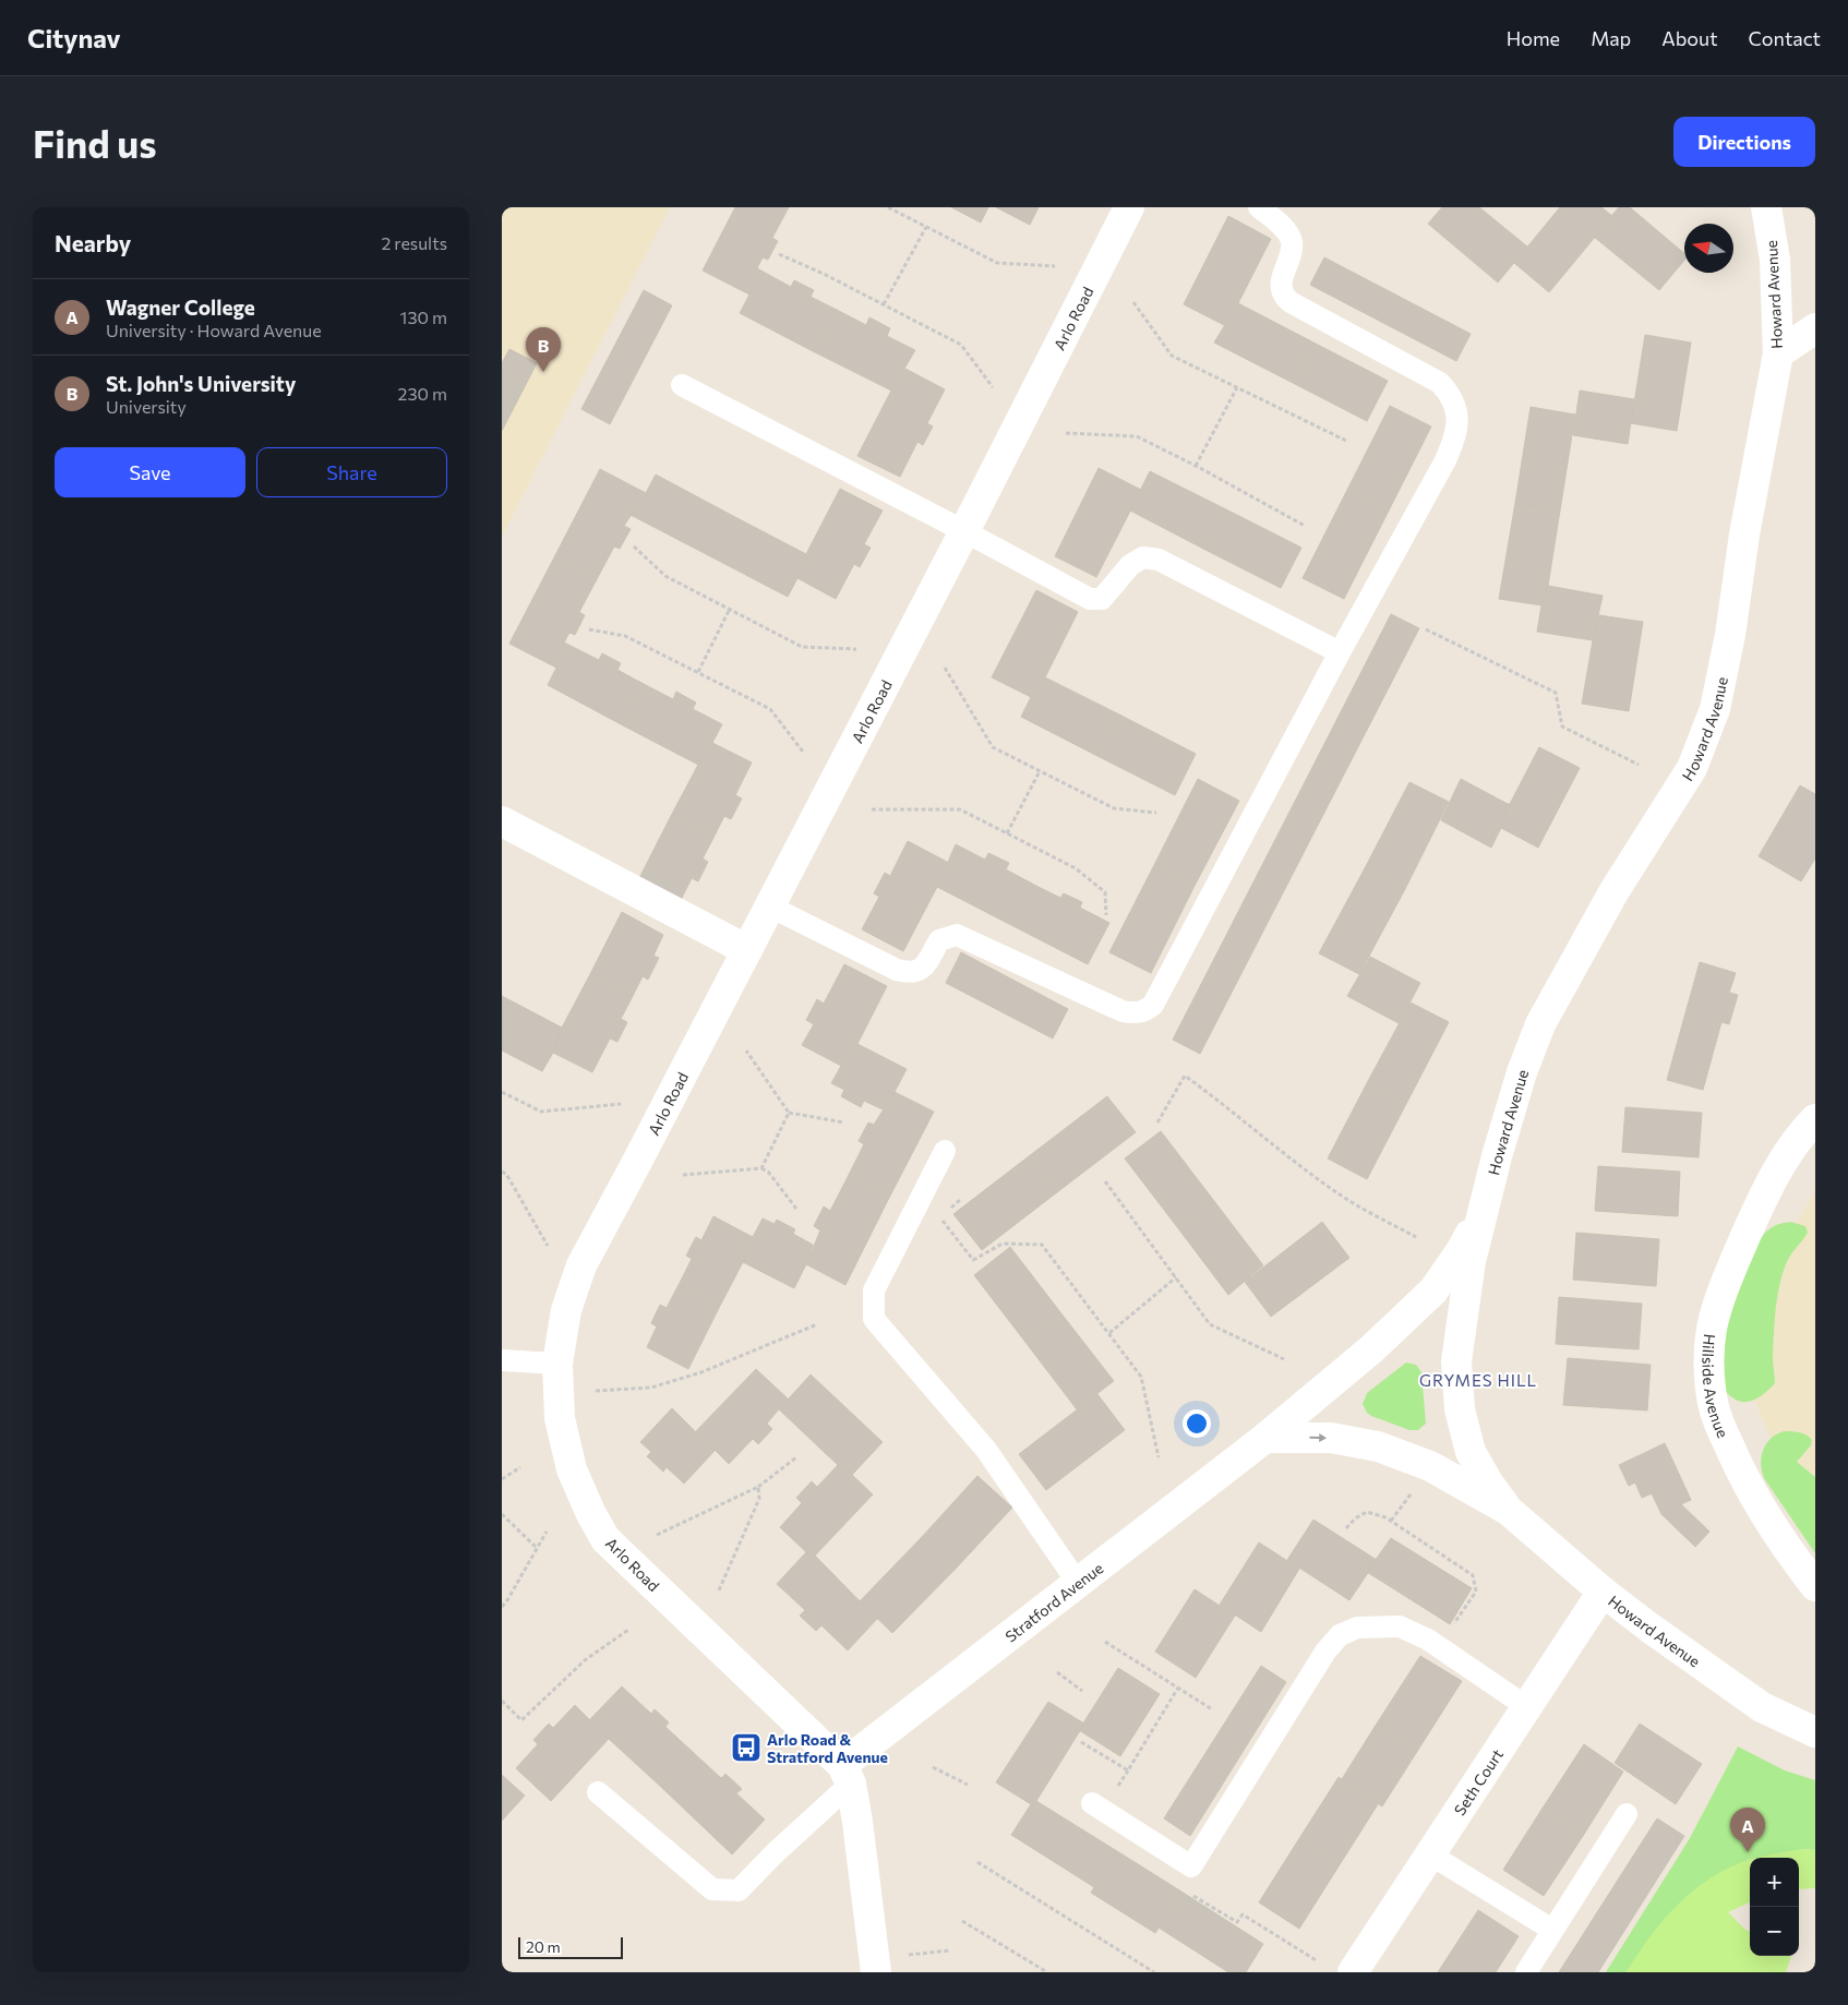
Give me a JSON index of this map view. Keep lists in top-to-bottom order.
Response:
{
  "streets": {
    "street": [
      "Howard Avenue",
      "Arlo Road",
      "Hillside Avenue",
      "Stratford Avenue",
      "Seth Court"
    ]
  },
  "crossings": [
    ["Howard Avenue", "Stratford Avenue"],
    ["Howard Avenue", "Seth Court"],
    ["Arlo Road", "Stratford Avenue"]
  ],
  "districts": ["GRYMES HILL"],
  "places": {
    "bus stop": ["Arlo Road & Stratford Avenue"]
  },
  "scale_bar": "20 m",
  "north": "left",
  "page": {
    "header": "Citynav",
    "nav": [
      "Home",
      "Map",
      "About",
      "Contact"
    ],
    "buttons": [
      "Directions",
      ["Save", "Share"]
    ],
    "title": "Find us",
    "heading": ["Nearby", "2 results"],
    "list": [
      {
        "mark": "A",
        "name": "Wagner College",
        "note": "University · Howard Avenue",
        "value": "130 m"
      },
      {
        "mark": "B",
        "name": "St. John's University",
        "note": "University",
        "value": "230 m"
      }
    ],
    "pins": ["B", "A"],
    "map_buttons": ["+", "−"],
    "scale": "20 m"
  }
}
